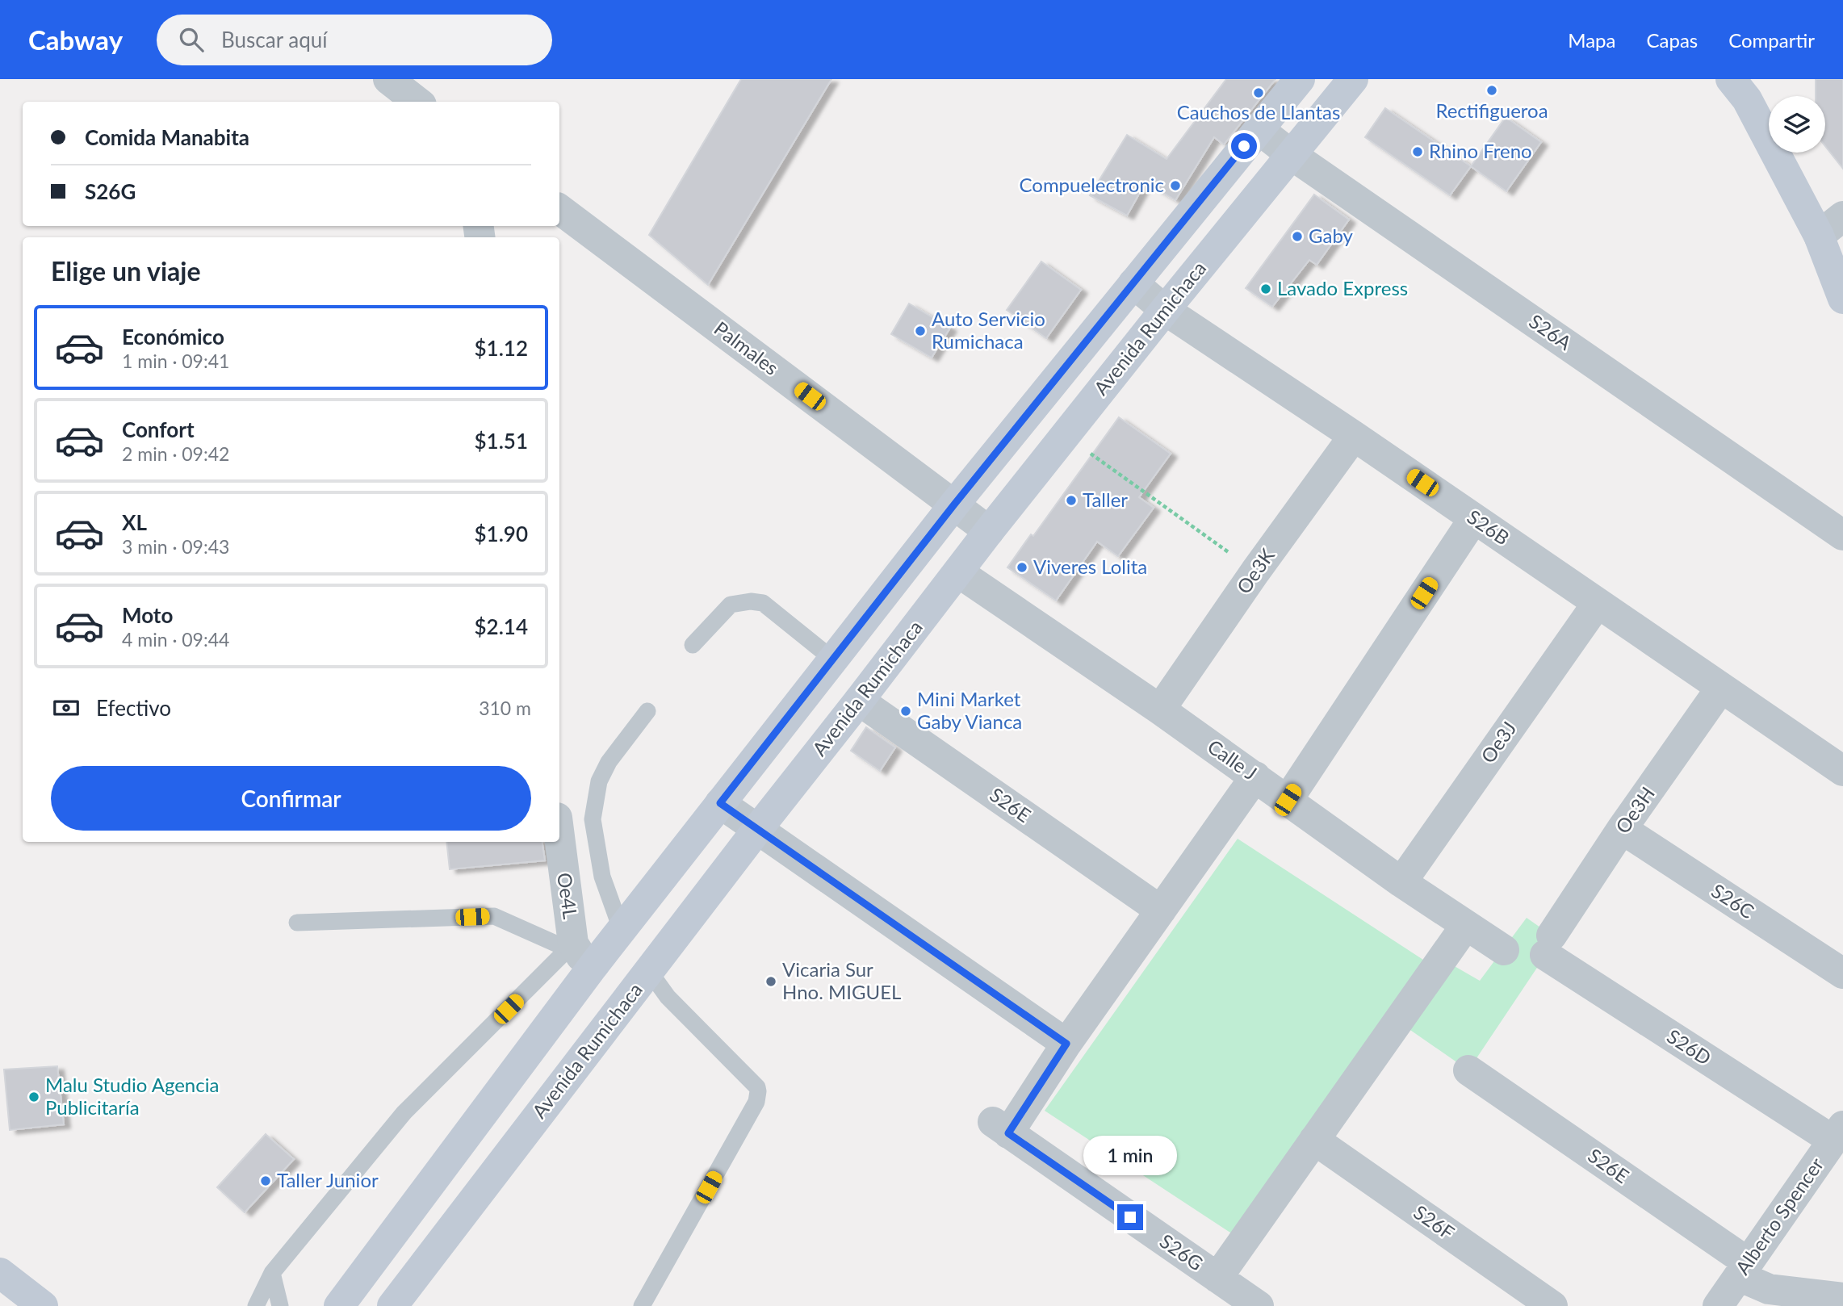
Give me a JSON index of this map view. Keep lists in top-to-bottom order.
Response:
{
  "streets": {
    "street": [
      "Avenida Rumichaca",
      "S26A",
      "Palmales",
      "S26B",
      "Oe3K",
      "Oe3J",
      "Calle J",
      "S26E",
      "Oe3H",
      "Oe4L",
      "S26C",
      "S26D",
      "Alberto Spencer",
      "S26F",
      "S26G"
    ]
  },
  "crossings": [
    ["Avenida Rumichaca", "S26A"],
    ["Avenida Rumichaca", "Palmales"],
    ["Avenida Rumichaca", "S26B"],
    ["Avenida Rumichaca", "Calle J"],
    ["Avenida Rumichaca", "S26E"],
    ["S26B", "Oe3K"],
    ["S26B", "Oe3J"],
    ["S26B", "Oe3H"],
    ["Oe3K", "Calle J"],
    ["Oe3J", "Calle J"],
    ["S26E", "Alberto Spencer"],
    ["Oe3H", "S26C"],
    ["Oe3H", "S26D"],
    ["S26D", "Alberto Spencer"]
  ],
  "places": [
    "Rectifigueroa",
    "Cauchos de Llantas",
    "Rhino Freno",
    "Compuelectronic",
    "Gaby",
    "Lavado Express",
    "Auto Servicio Rumichaca",
    "Taller",
    "Viveres Lolita",
    "Mini Market Gaby Vianca",
    "Vicaria Sur Hno. MIGUEL",
    "Malu Studio Agencia Publicitaría",
    "Taller Junior"
  ],
  "page": {
    "header": "Cabway",
    "search": "Buscar aquí",
    "nav": ["Mapa", "Capas", "Compartir"],
    "banner": ["Comida Manabita", "S26G"],
    "heading": "Elige un viaje",
    "list": [
      {
        "name": "Económico",
        "note": "1 min · 09:41",
        "value": "$1.12"
      },
      {
        "name": "Confort",
        "note": "2 min · 09:42",
        "value": "$1.51"
      },
      {
        "name": "XL",
        "note": "3 min · 09:43",
        "value": "$1.90"
      },
      {
        "name": "Moto",
        "note": "4 min · 09:44",
        "value": "$2.14"
      }
    ],
    "pay": ["Efectivo", "310 m"],
    "buttons": "Confirmar",
    "bubble": "1 min"
  }
}
